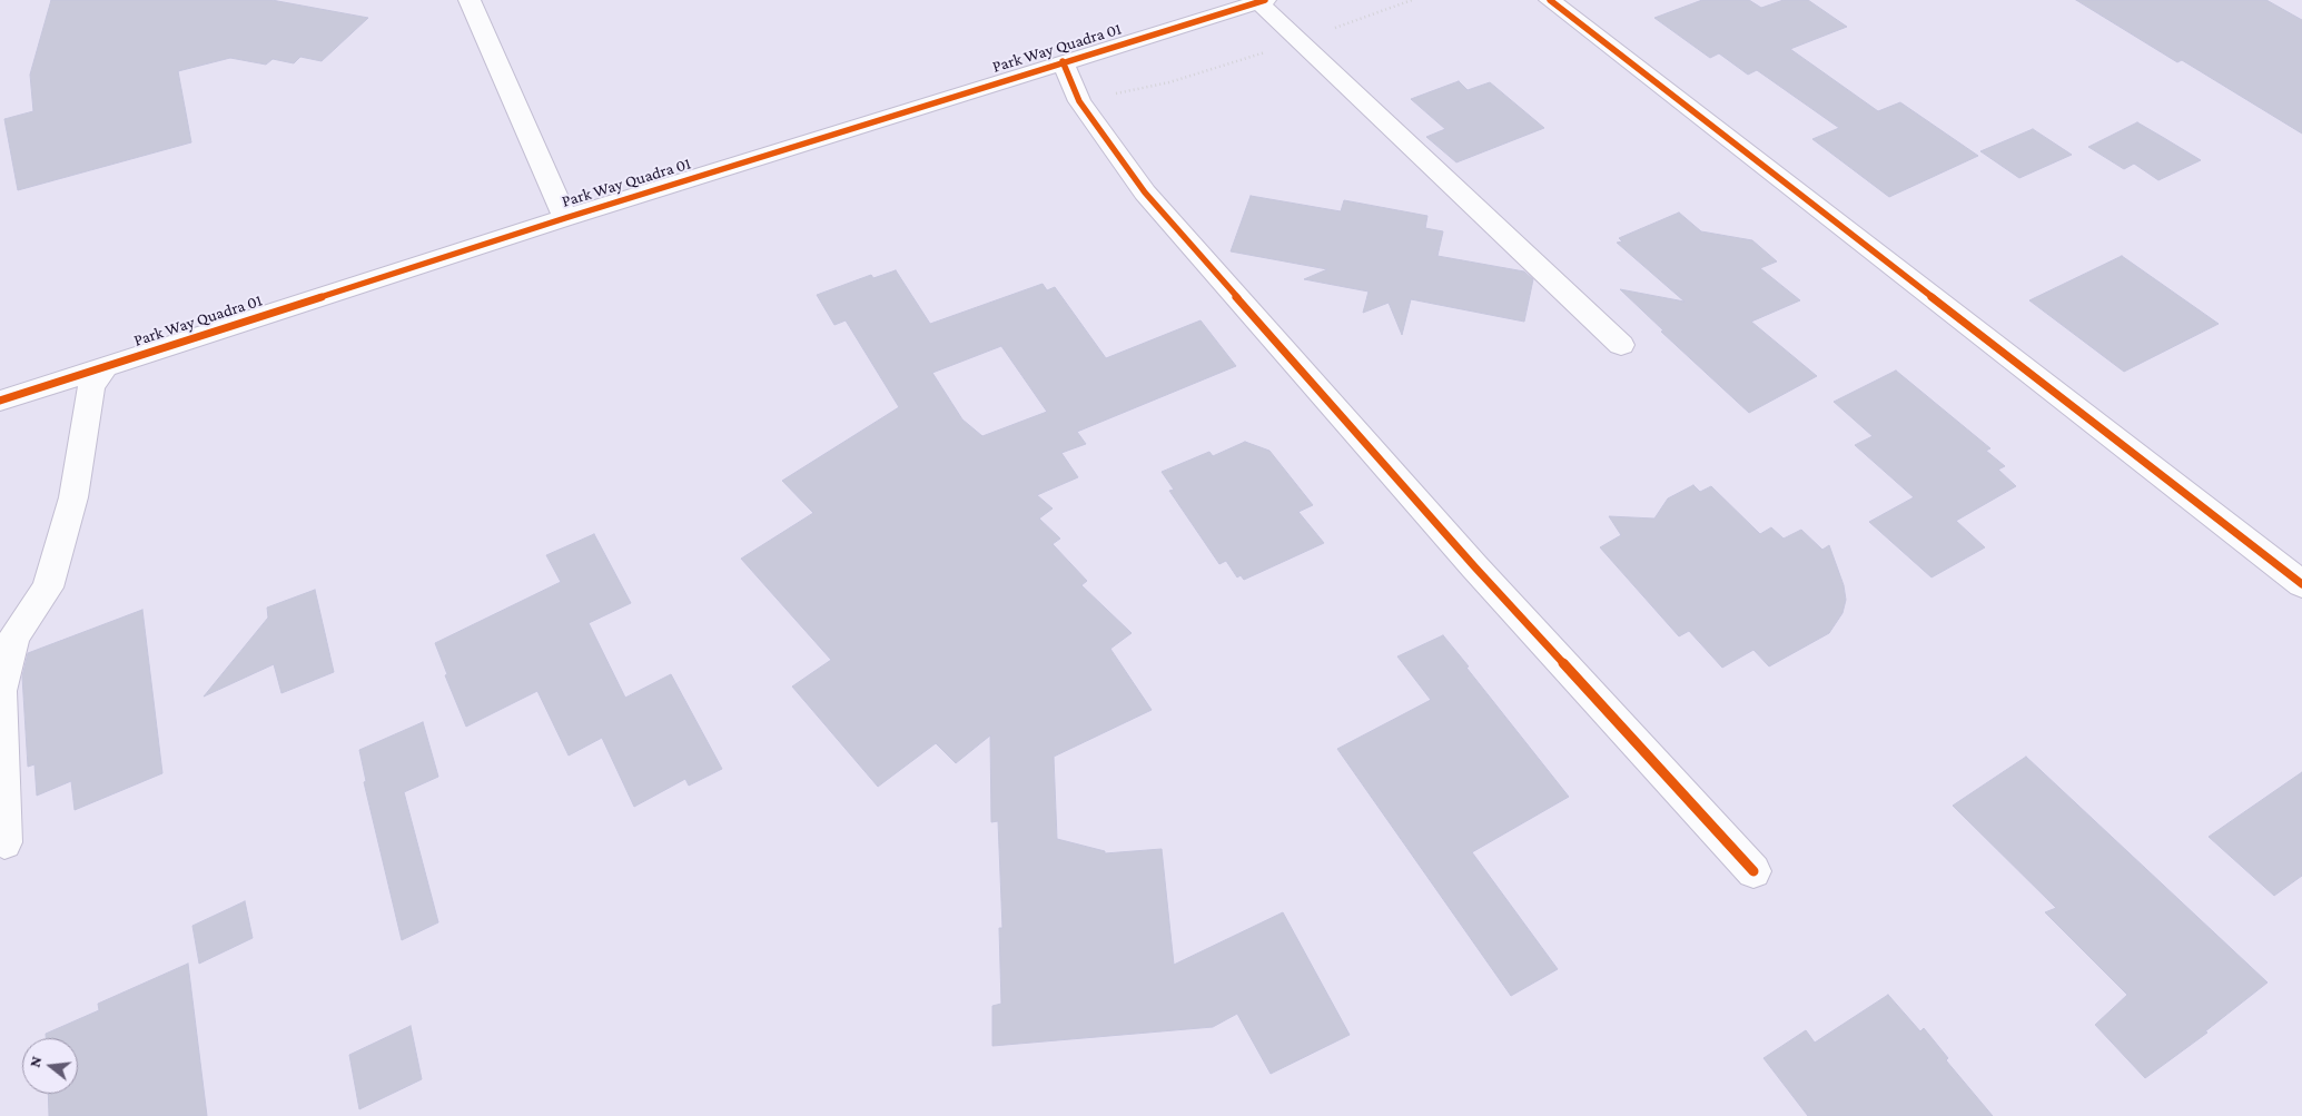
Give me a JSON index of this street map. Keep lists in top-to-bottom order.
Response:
{
  "streets": {
    "street": ["Park Way Quadra 01"]
  },
  "north": "left"
}
